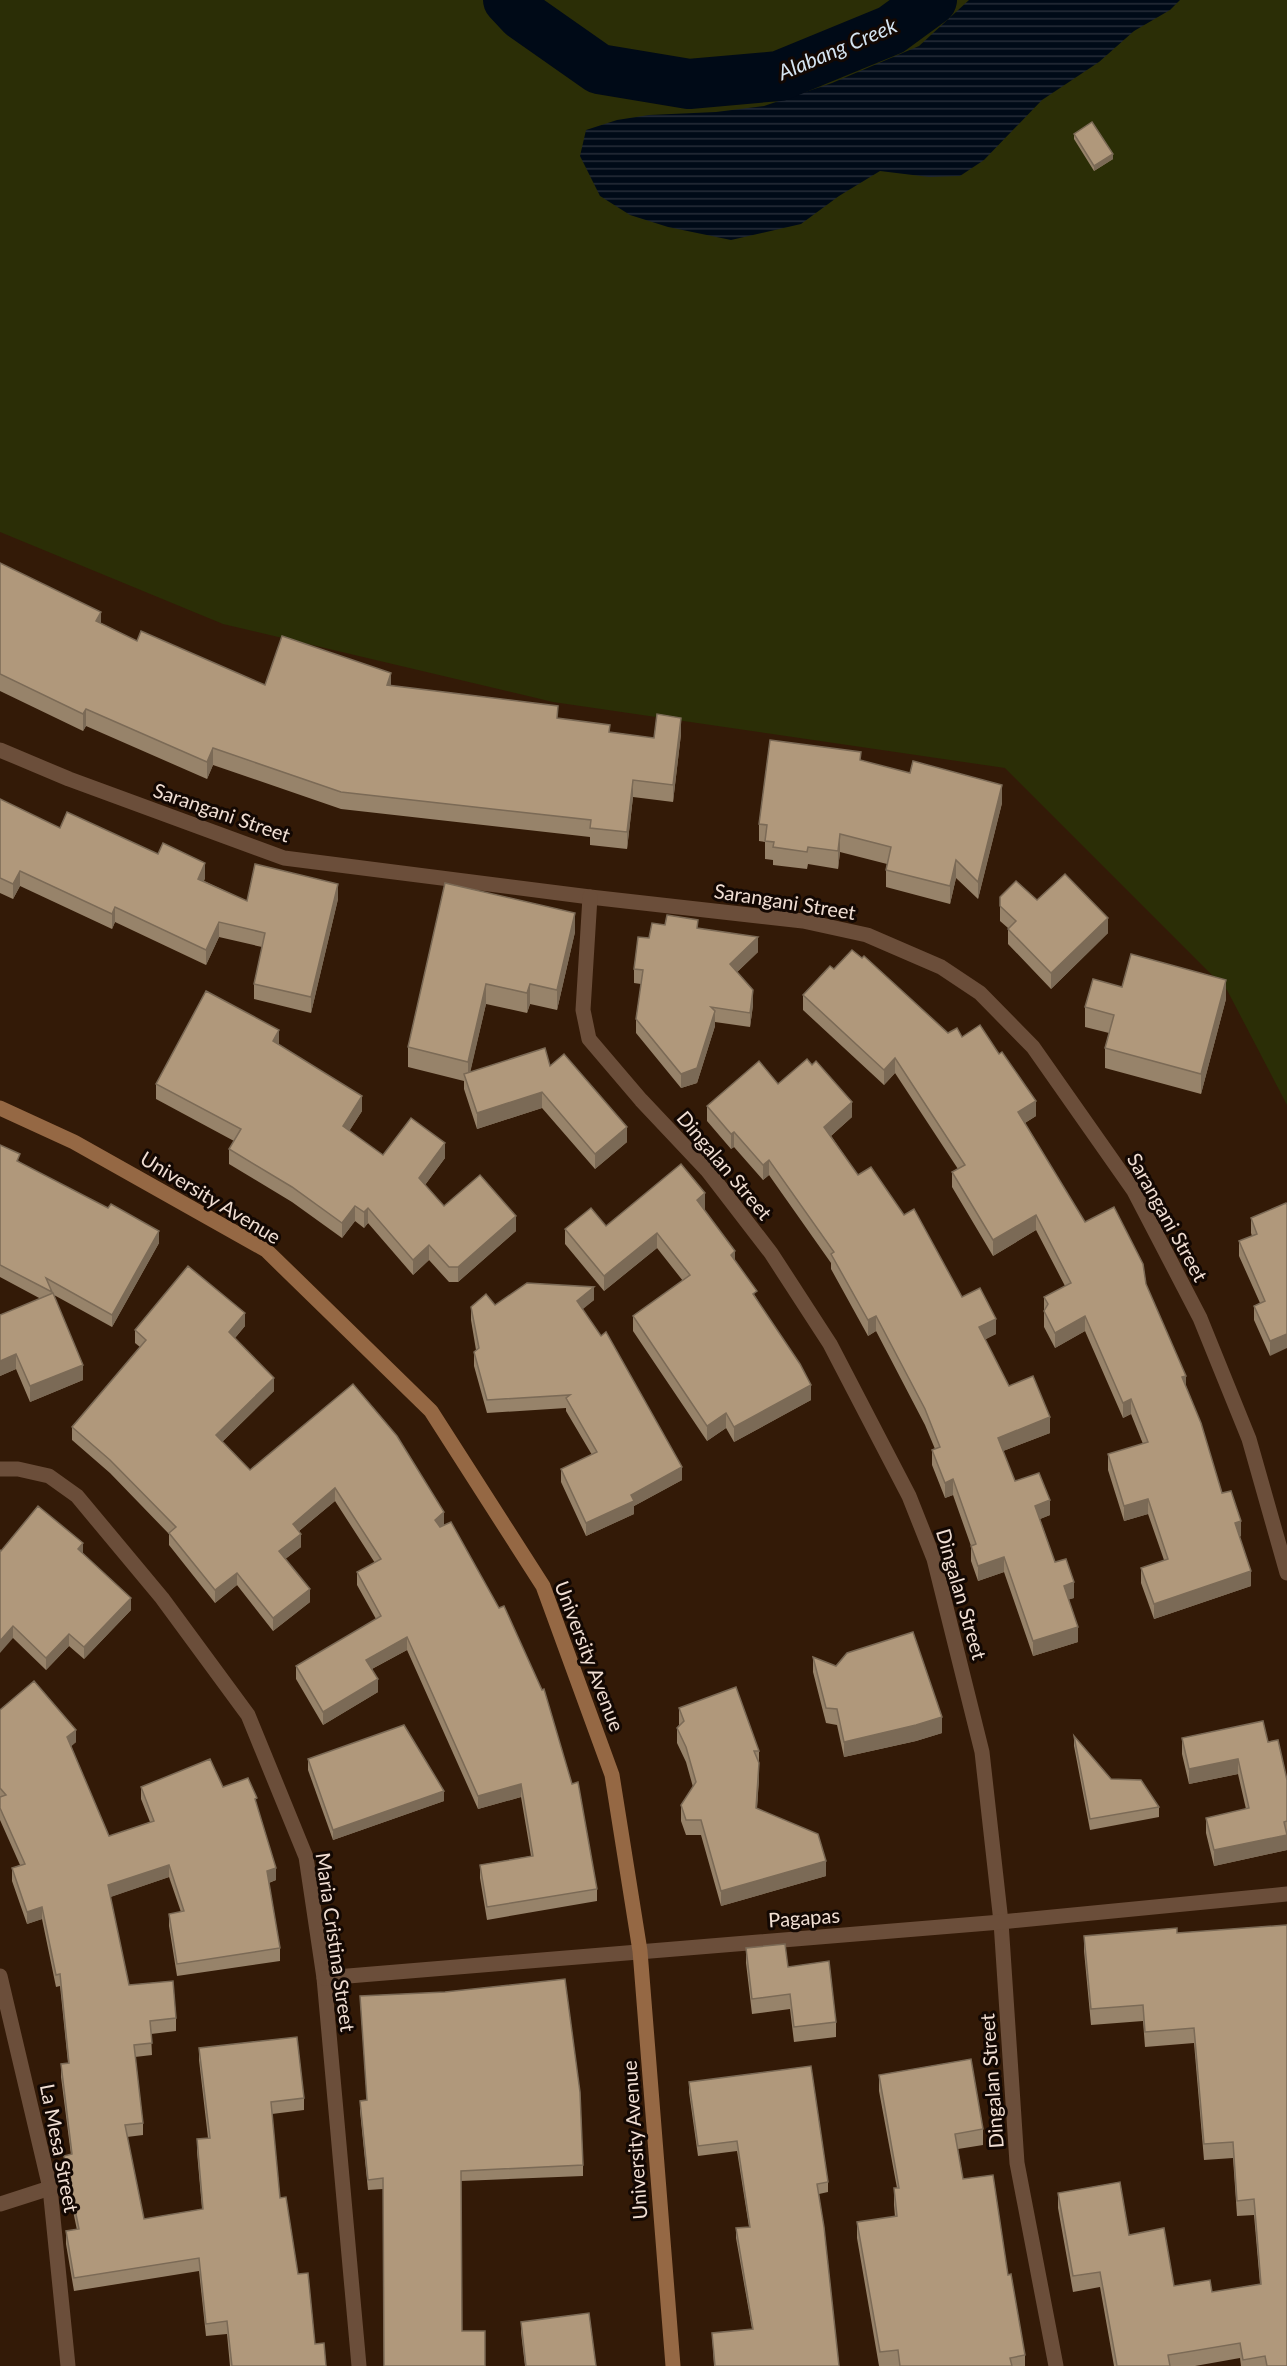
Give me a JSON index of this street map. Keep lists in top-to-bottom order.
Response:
{
  "streets": {
    "street": [
      "Sarangani Street",
      "Dingalan Street",
      "University Avenue",
      "Pagapas",
      "Maria Cristina Street",
      "La Mesa Street"
    ]
  },
  "crossings": [
    ["Sarangani Street", "Dingalan Street"],
    ["Dingalan Street", "Pagapas"],
    ["University Avenue", "Pagapas"],
    ["Pagapas", "Maria Cristina Street"]
  ],
  "water": ["Alabang Creek"]
}
